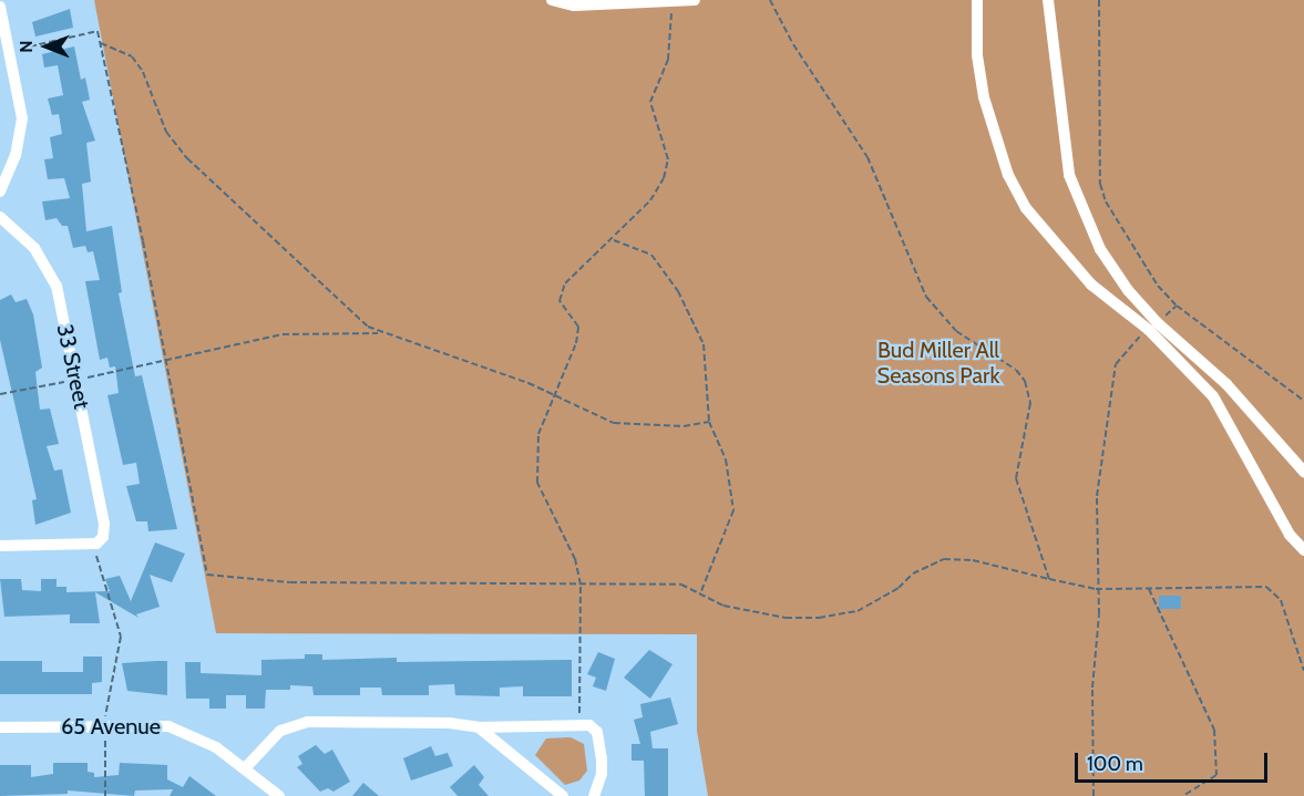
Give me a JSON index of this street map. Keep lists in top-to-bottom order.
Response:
{
  "streets": {
    "street": ["33 Street", "65 Avenue"]
  },
  "parks": ["Bud Miller All Seasons Park"],
  "scale_bar": "100 m",
  "north": "left"
}
